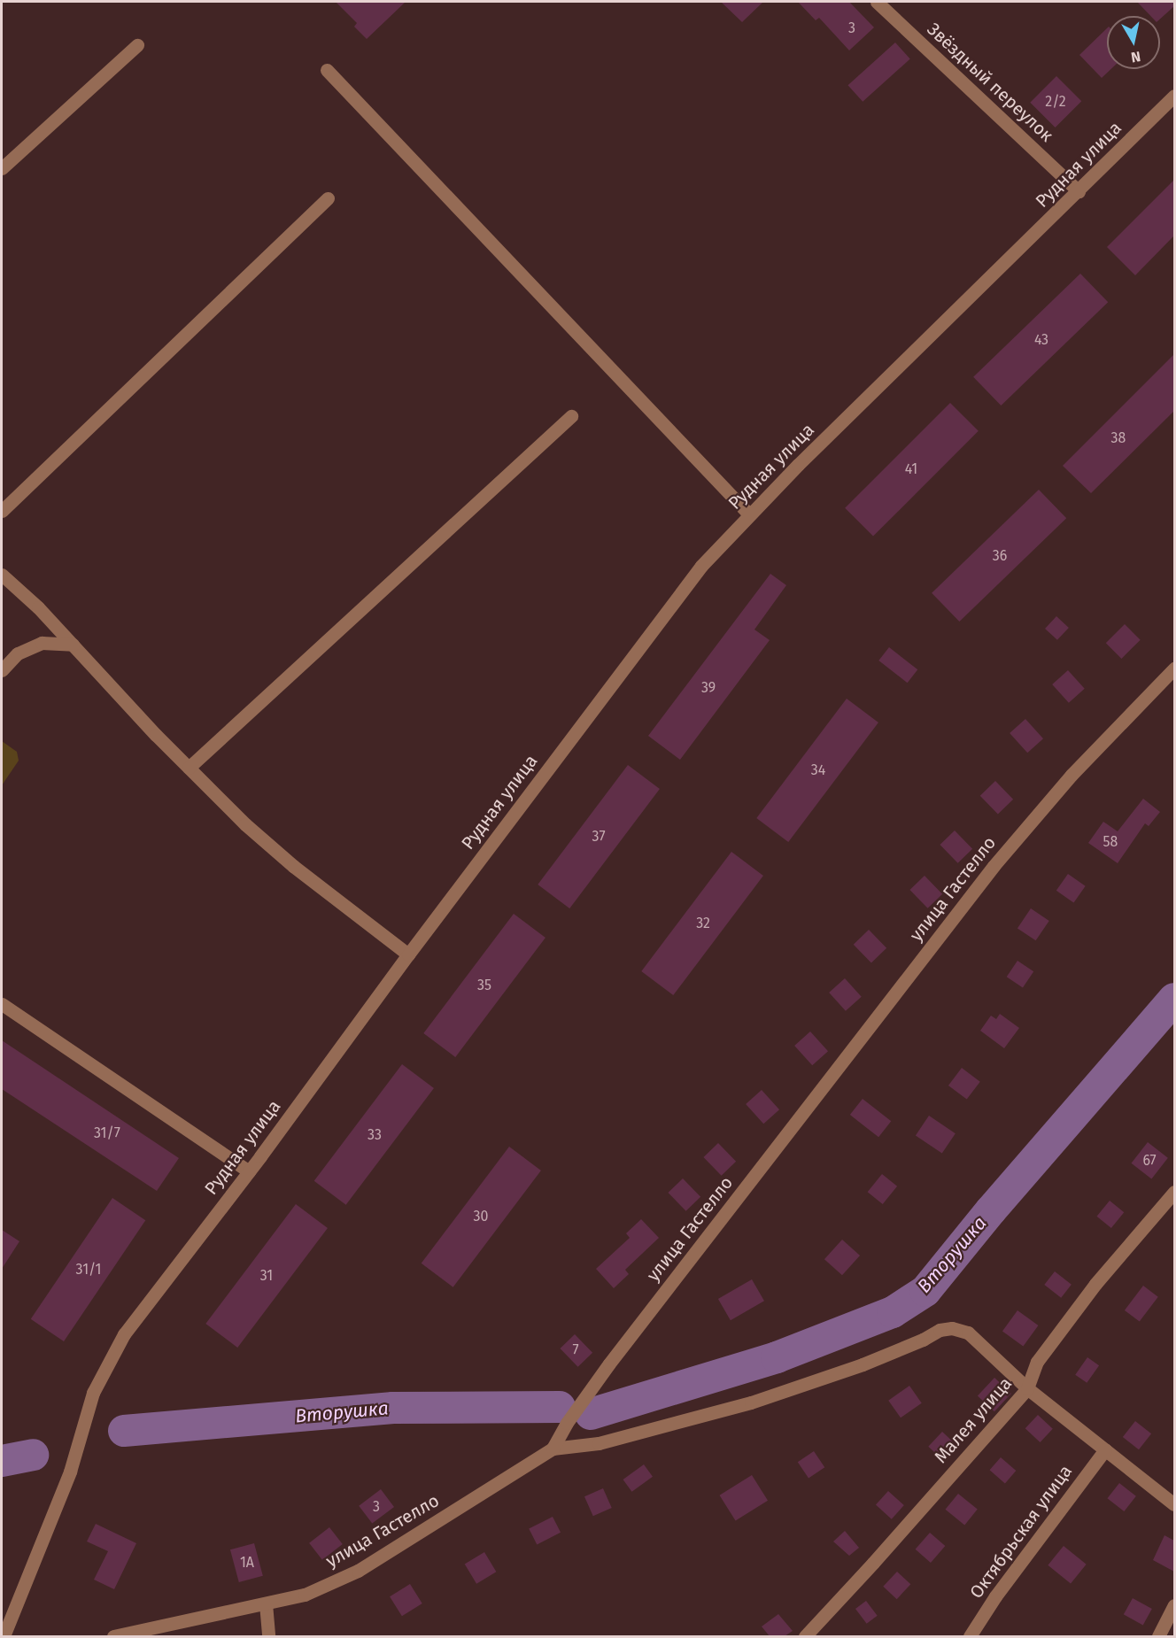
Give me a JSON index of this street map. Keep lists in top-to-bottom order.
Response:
{
  "streets": {
    "street": [
      "Звёздный переулок",
      "Рудная улица",
      "улица Гастелло",
      "Малея улица",
      "Октябрьская улица"
    ]
  },
  "crossings": [
    ["Звёздный переулок", "Рудная улица"]
  ],
  "water": ["Вторушка"],
  "house_numbers": [
    "3",
    "2/2",
    "43",
    "38",
    "41",
    "36",
    "39",
    "34",
    "37",
    "58",
    "32",
    "35",
    "31/7",
    "33",
    "67",
    "30",
    "31/1",
    "31",
    "7",
    "3",
    "1А"
  ],
  "north": "bottom"
}
